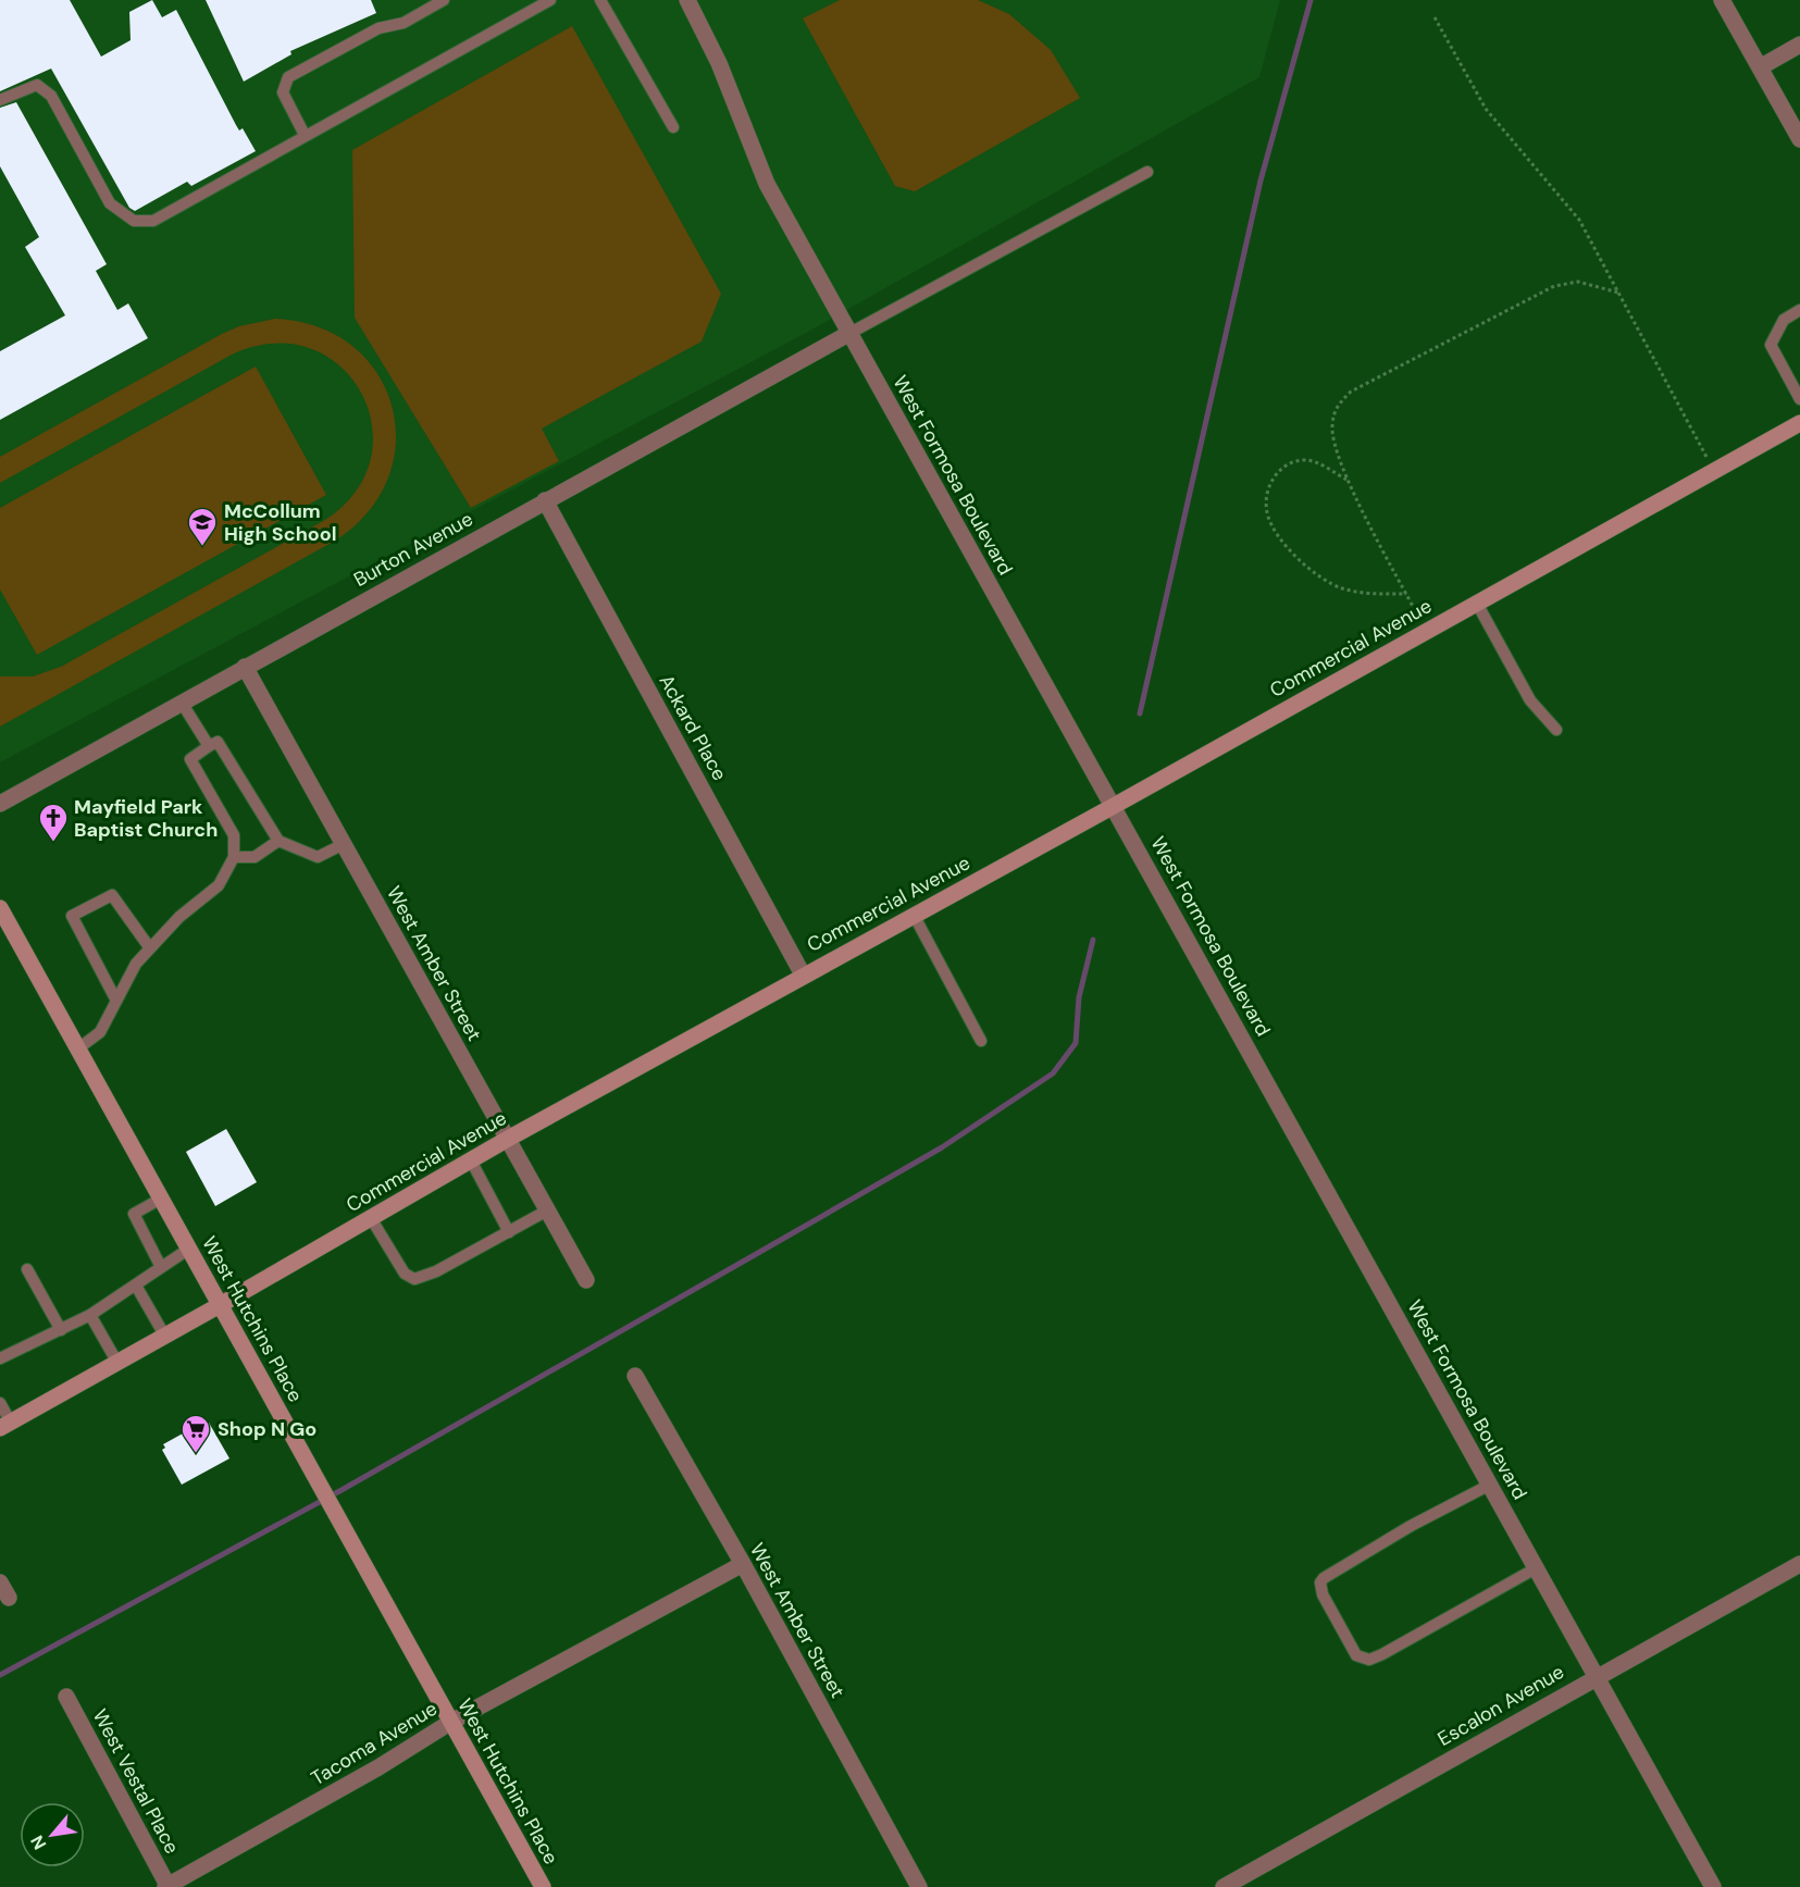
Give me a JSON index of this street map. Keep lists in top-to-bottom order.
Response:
{
  "streets": {
    "street": [
      "West Formosa Boulevard",
      "Burton Avenue",
      "Commercial Avenue",
      "Ackard Place",
      "West Amber Street",
      "West Hutchins Place",
      "Escalon Avenue",
      "Tacoma Avenue",
      "West Vestal Place"
    ]
  },
  "crossings": [
    ["West Formosa Boulevard", "Burton Avenue"],
    ["West Formosa Boulevard", "Commercial Avenue"],
    ["West Formosa Boulevard", "Escalon Avenue"],
    ["Burton Avenue", "Ackard Place"],
    ["Burton Avenue", "West Amber Street"],
    ["Commercial Avenue", "Ackard Place"],
    ["Commercial Avenue", "West Amber Street"],
    ["Commercial Avenue", "West Hutchins Place"],
    ["West Amber Street", "Tacoma Avenue"],
    ["West Hutchins Place", "Tacoma Avenue"],
    ["Tacoma Avenue", "West Vestal Place"]
  ],
  "places": {
    "school or university": ["McCollum High School"],
    "church": ["Mayfield Park Baptist Church"],
    "supermarket": ["Shop N Go"]
  },
  "north": "bottom left"
}
